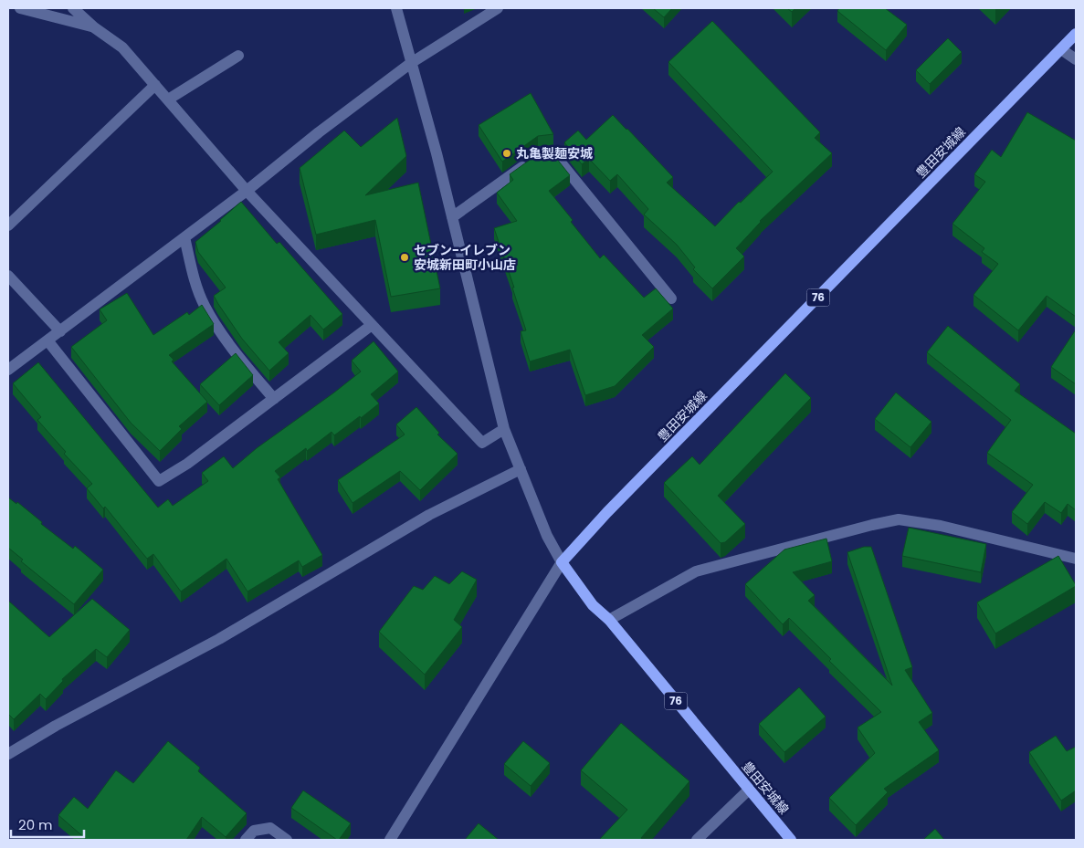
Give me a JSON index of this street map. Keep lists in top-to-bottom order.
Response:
{
  "streets": {
    "main road": ["豊田安城線", "76"]
  },
  "places": ["丸亀製麺安城", "セブン-イレブン 安城新田町小山店"],
  "scale_bar": "20 m"
}
